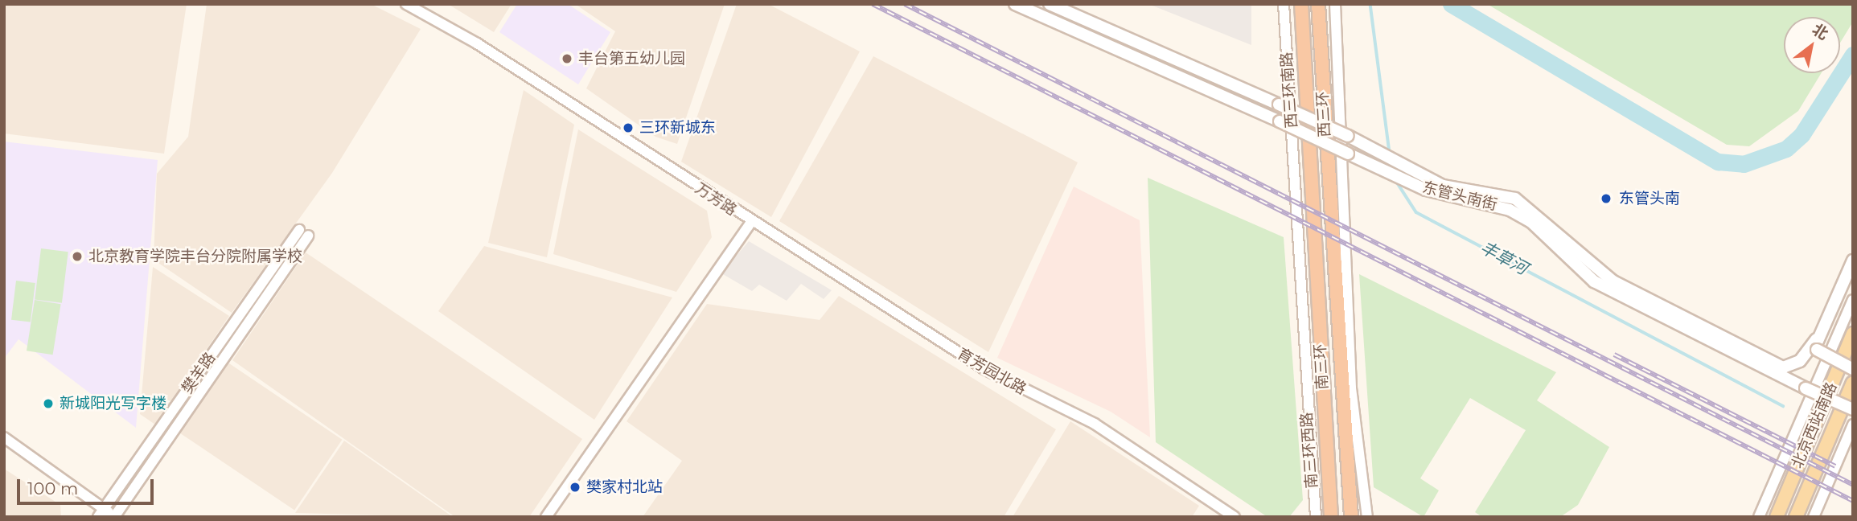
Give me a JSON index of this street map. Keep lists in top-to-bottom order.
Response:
{
  "streets": {
    "highway": ["西三环", "南三环"],
    "main road": ["东管头南街", "北京西站南路"],
    "street": [
      "西三环南路",
      "万芳路",
      "育芳园北路",
      "樊羊路",
      "南三环西路"
    ]
  },
  "crossings": [
    ["西三环南路", "南三环西路"],
    ["西三环", "南三环"],
    ["万芳路", "育芳园北路"]
  ],
  "water": ["丰草河"],
  "places": [
    "丰台第五幼儿园",
    "三环新城东",
    "东管头南",
    "北京教育学院丰台分院附属学校",
    "新城阳光写字楼",
    "樊家村北站"
  ],
  "scale_bar": "100 m",
  "north": "top right"
}
